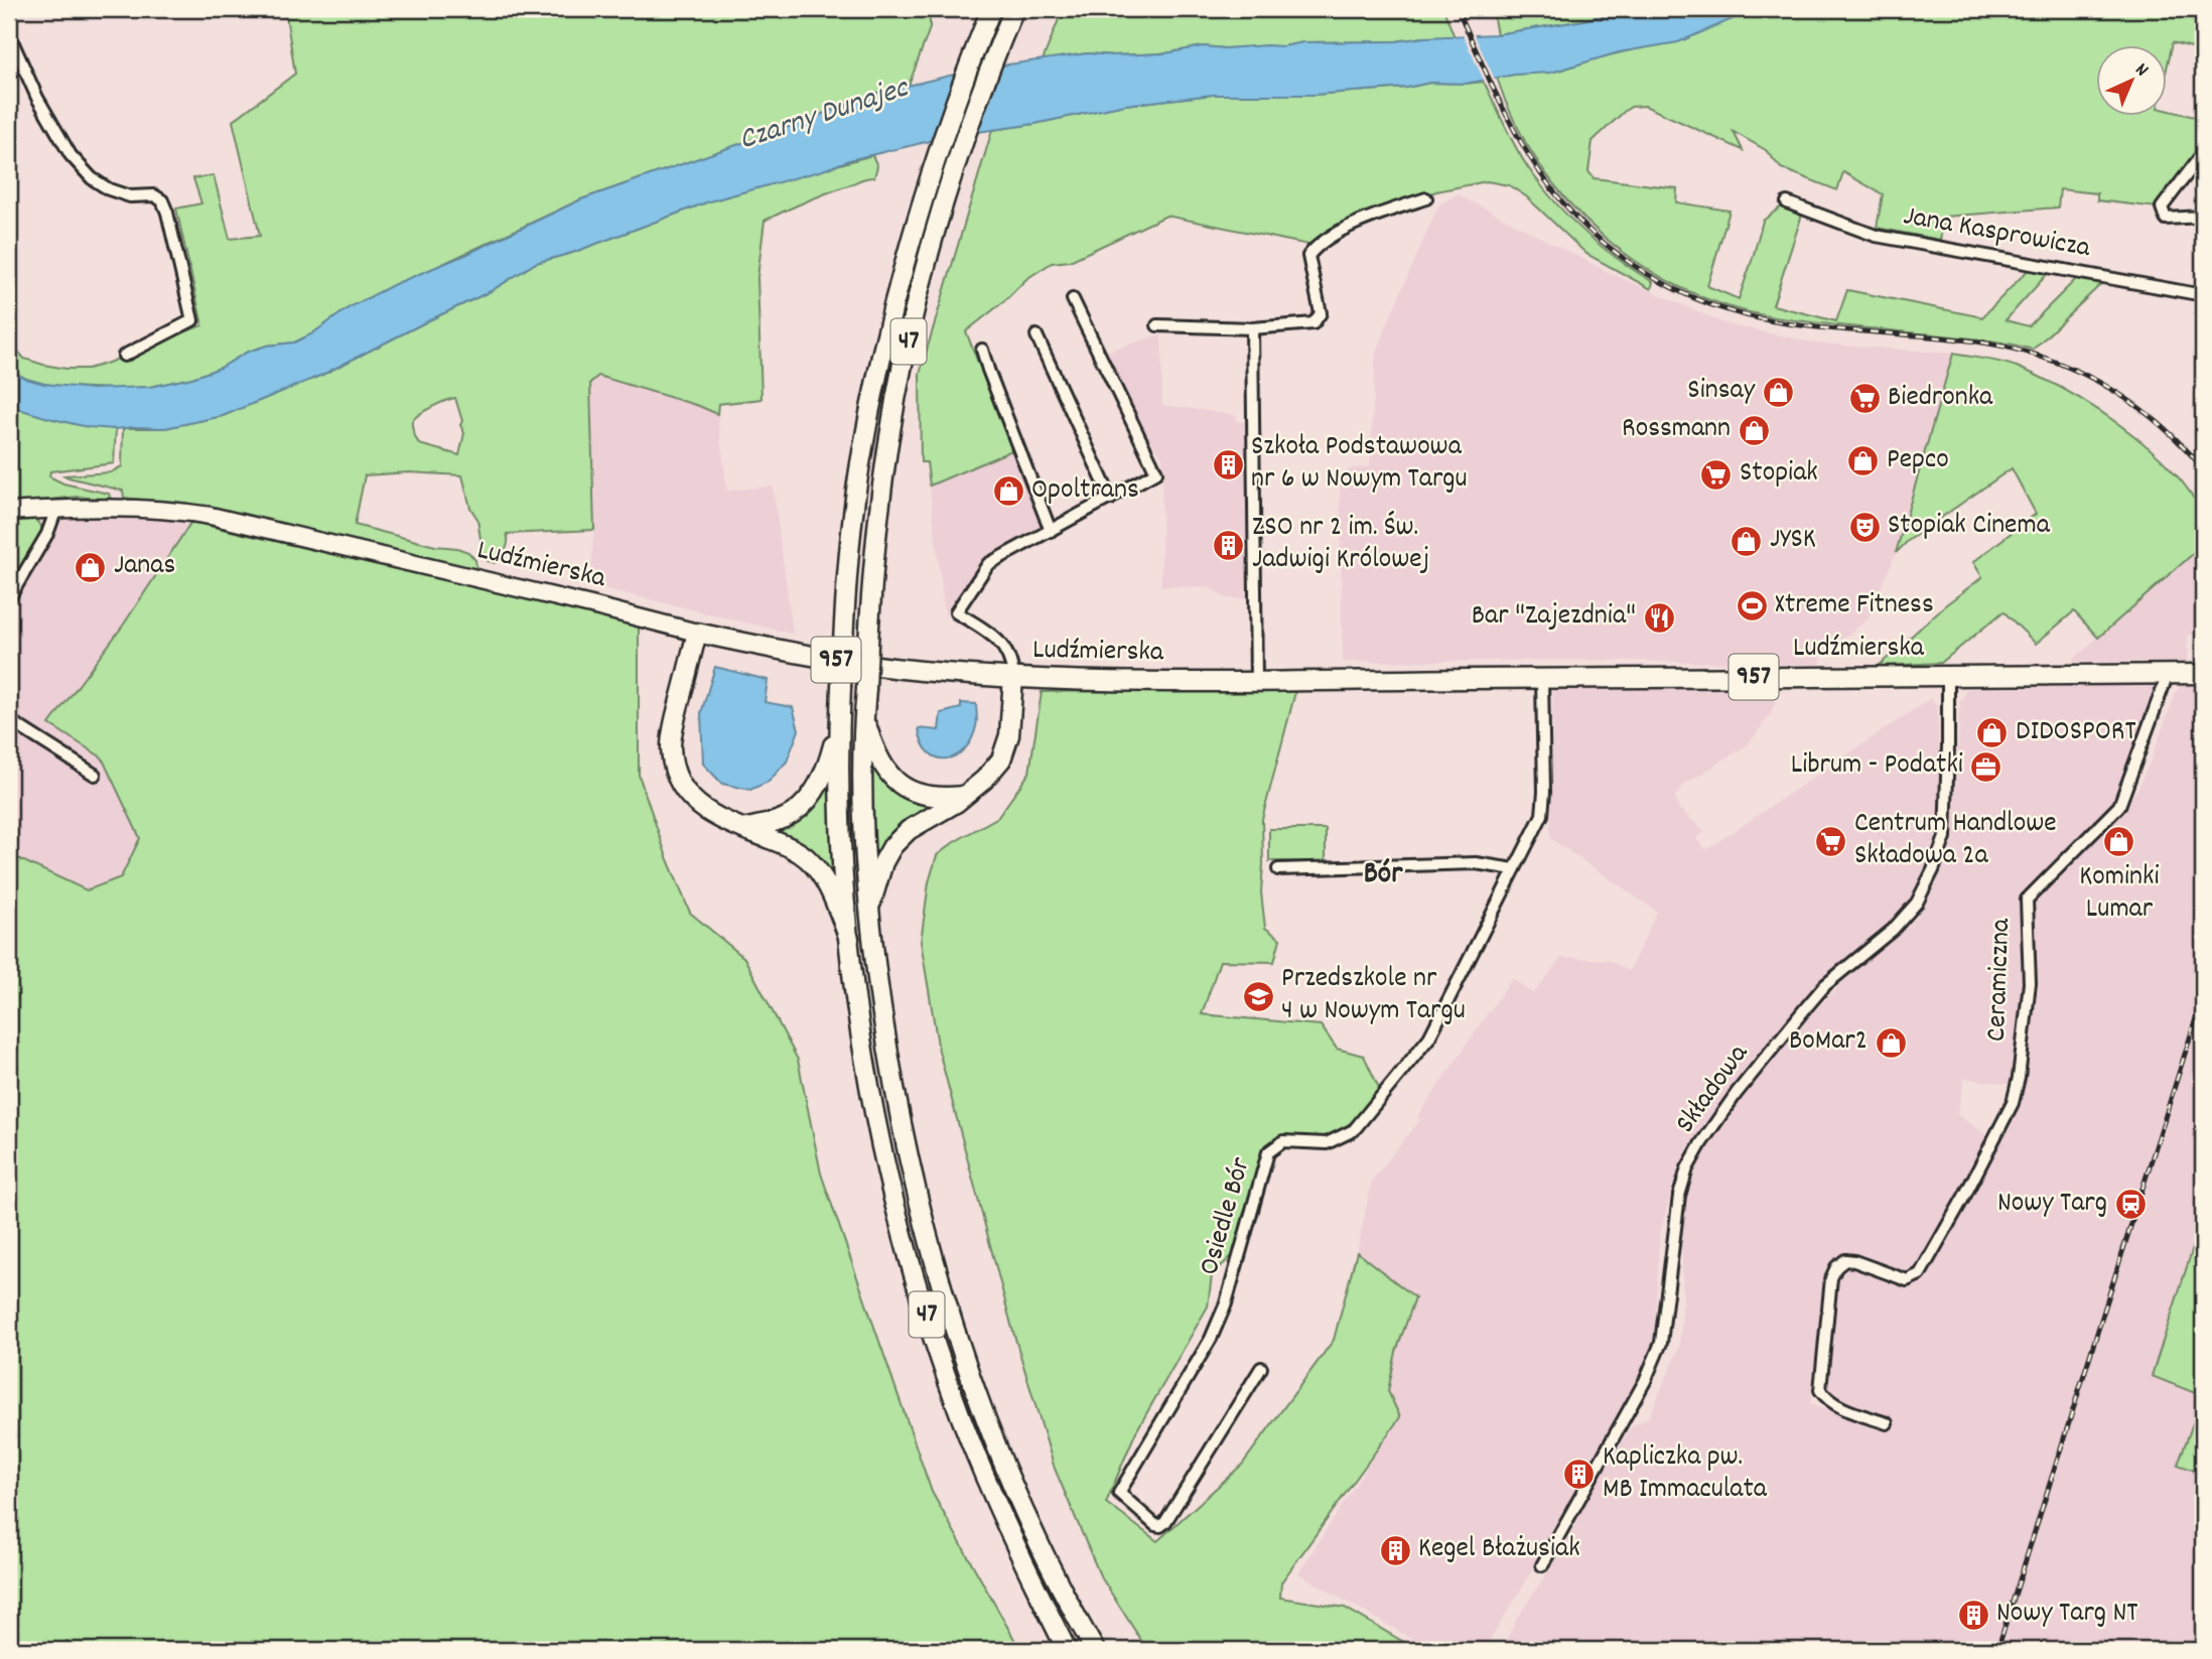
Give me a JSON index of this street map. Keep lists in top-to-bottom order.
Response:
{
  "streets": {
    "main road": ["47", "Ludźmierska", "957"],
    "street": [
      "Jana Kasprowicza",
      "Ceramiczna",
      "Składowa",
      "Osiedle Bór"
    ]
  },
  "crossings": [
    ["Ludźmierska", "Ceramiczna"],
    ["Ludźmierska", "Składowa"],
    ["Ludźmierska", "Osiedle Bór"]
  ],
  "districts": ["Bór"],
  "water": ["Czarny Dunajec"],
  "places": {
    "shop": [
      "Sinsay",
      "Rossmann",
      "Pepco",
      "Opoltrans",
      "JYSK",
      "Janas",
      "DIDOSPORT",
      "Kominki Lumar",
      "BoMar2"
    ],
    "supermarket": ["Biedronka", "Stopiak", "Centrum Handlowe Składowa 2a"],
    "building": [
      "Szkoła Podstawowa nr 6 w Nowym Targu",
      "ZSO nr 2 im. Św. Jadwigi Królowej",
      "Kapliczka pw. MB Immaculata",
      "Kegel Błażusiak",
      "Nowy Targ NT"
    ],
    "theatre": ["Stopiak Cinema"],
    "sports": ["Xtreme Fitness"],
    "restaurant": ["Bar \"Zajezdnia\""],
    "office": ["Librum - Podatki"],
    "school or university": ["Przedszkole nr 4 w Nowym Targu"],
    "station": ["Nowy Targ"]
  },
  "north": "top right"
}
